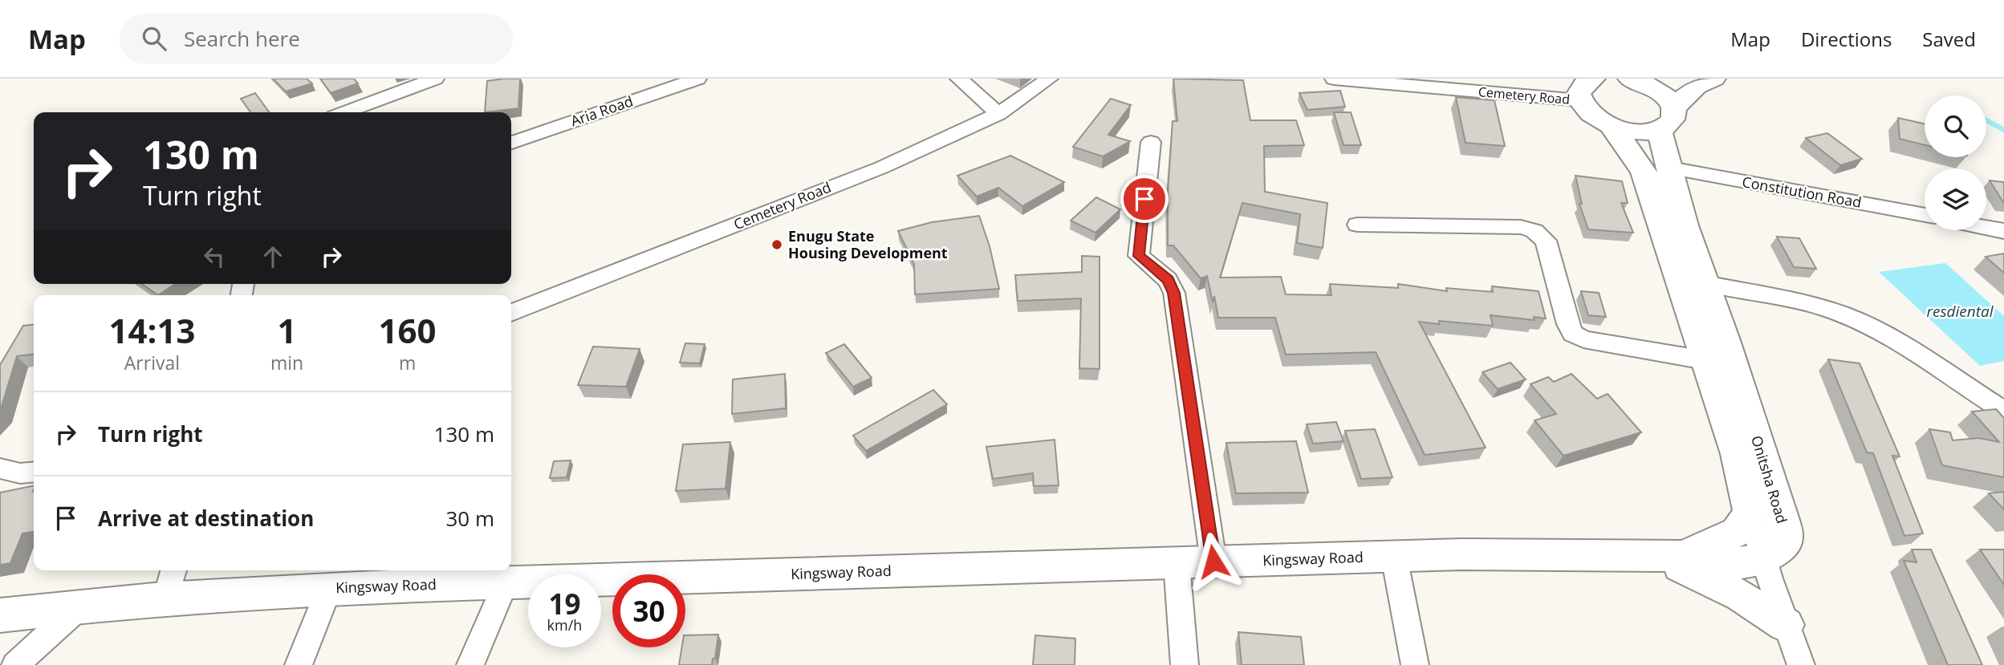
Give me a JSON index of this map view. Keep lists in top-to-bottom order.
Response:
{
  "streets": {
    "main road": ["Onitsha Road", "Kingsway Road"],
    "street": ["Cemetery Road", "Aria Road", "Constitution Road"]
  },
  "crossings": [
    ["Constitution Road", "Onitsha Road"],
    ["Onitsha Road", "Kingsway Road"]
  ],
  "water": ["resdiental"],
  "places": ["Enugu State Housing Development"],
  "page": {
    "header": "Map",
    "search": "Search here",
    "nav": ["Map", "Directions", "Saved"],
    "turn": ["130 m", "Turn right"],
    "eta": [
      "14:13",
      "Arrival",
      "1",
      "min",
      "160",
      "m"
    ],
    "list": [
      {
        "name": "Turn right",
        "value": "130 m"
      },
      {
        "name": "Arrive at destination",
        "value": "30 m"
      }
    ],
    "speed": "19 km/h",
    "limit": "30"
  }
}
